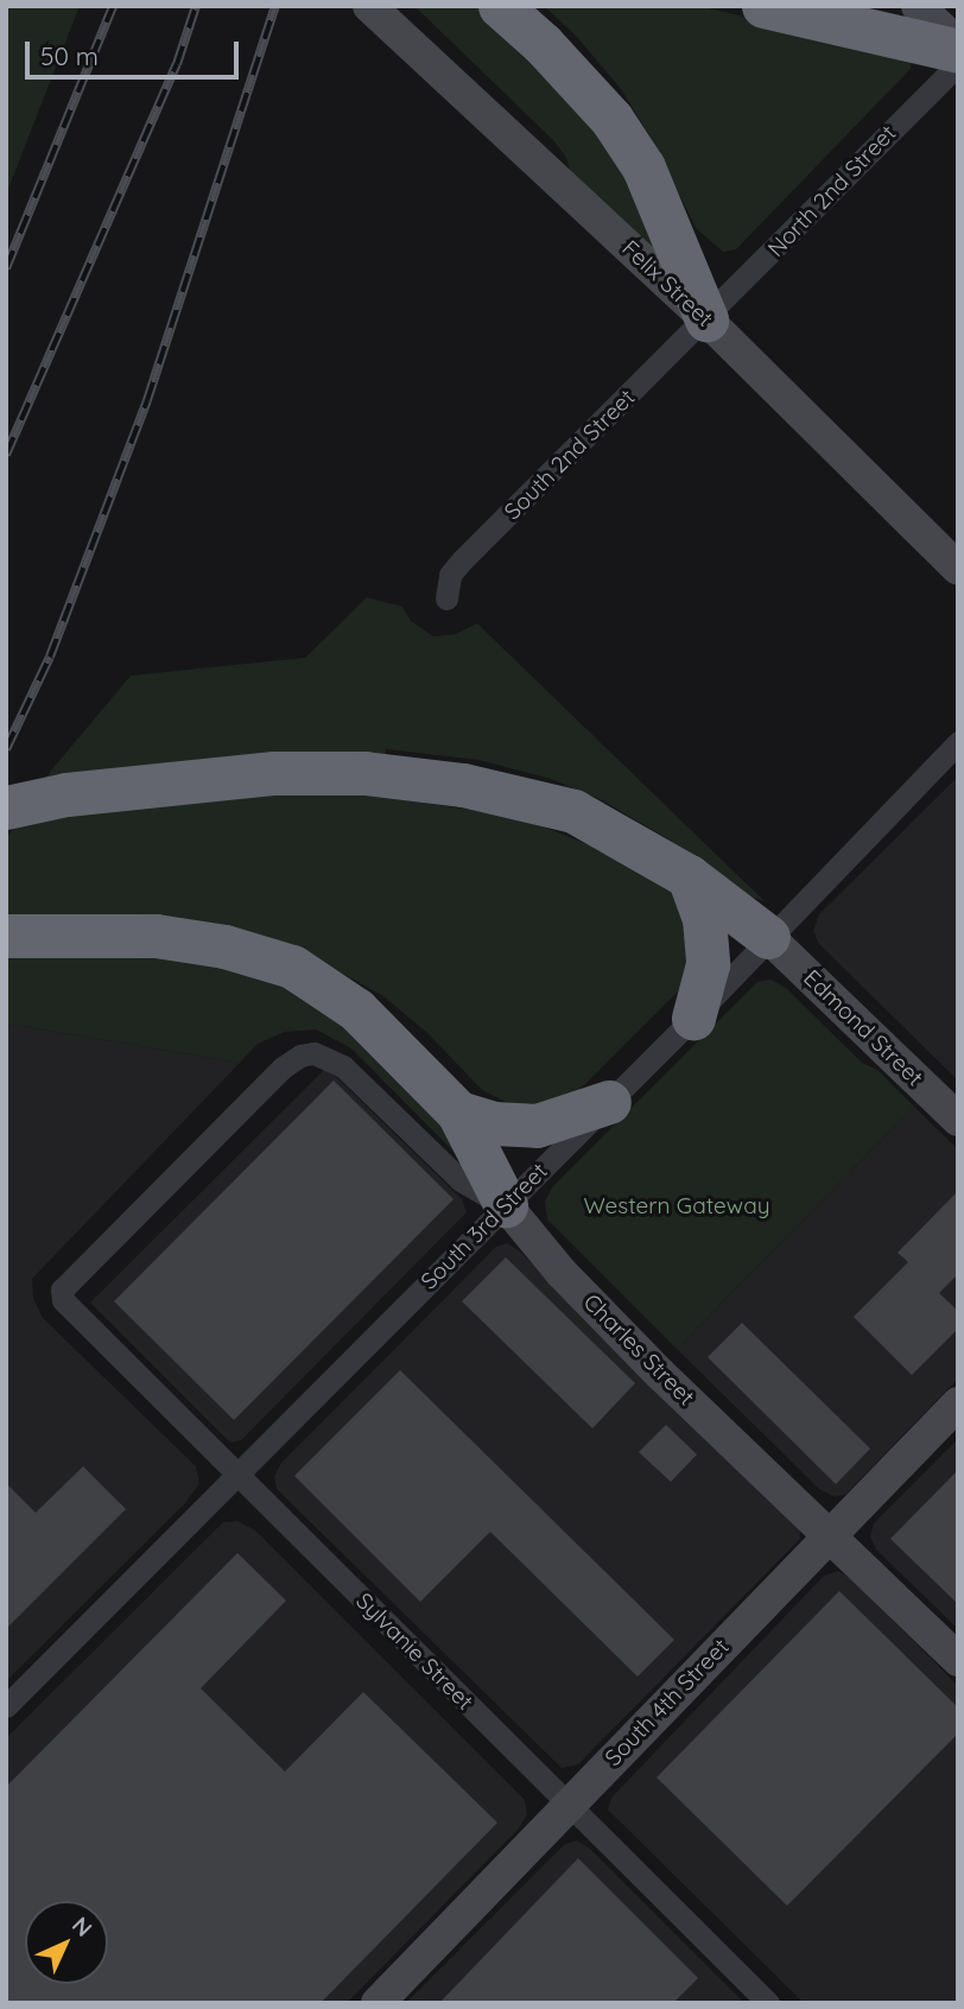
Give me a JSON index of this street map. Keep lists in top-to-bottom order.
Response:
{
  "streets": {
    "main road": [
      "Felix Street",
      "Edmond Street",
      "Charles Street",
      "South 4th Street"
    ],
    "street": [
      "North 2nd Street",
      "South 2nd Street",
      "South 3rd Street",
      "Sylvanie Street"
    ]
  },
  "crossings": [
    ["North 2nd Street", "Felix Street"],
    ["North 2nd Street", "South 2nd Street"],
    ["Felix Street", "South 2nd Street"],
    ["Edmond Street", "South 3rd Street"],
    ["South 3rd Street", "Charles Street"],
    ["South 3rd Street", "Sylvanie Street"],
    ["Charles Street", "Sylvanie Street"],
    ["Charles Street", "South 4th Street"],
    ["Sylvanie Street", "South 4th Street"]
  ],
  "parks": ["Western Gateway"],
  "scale_bar": "50 m",
  "north": "top right"
}
